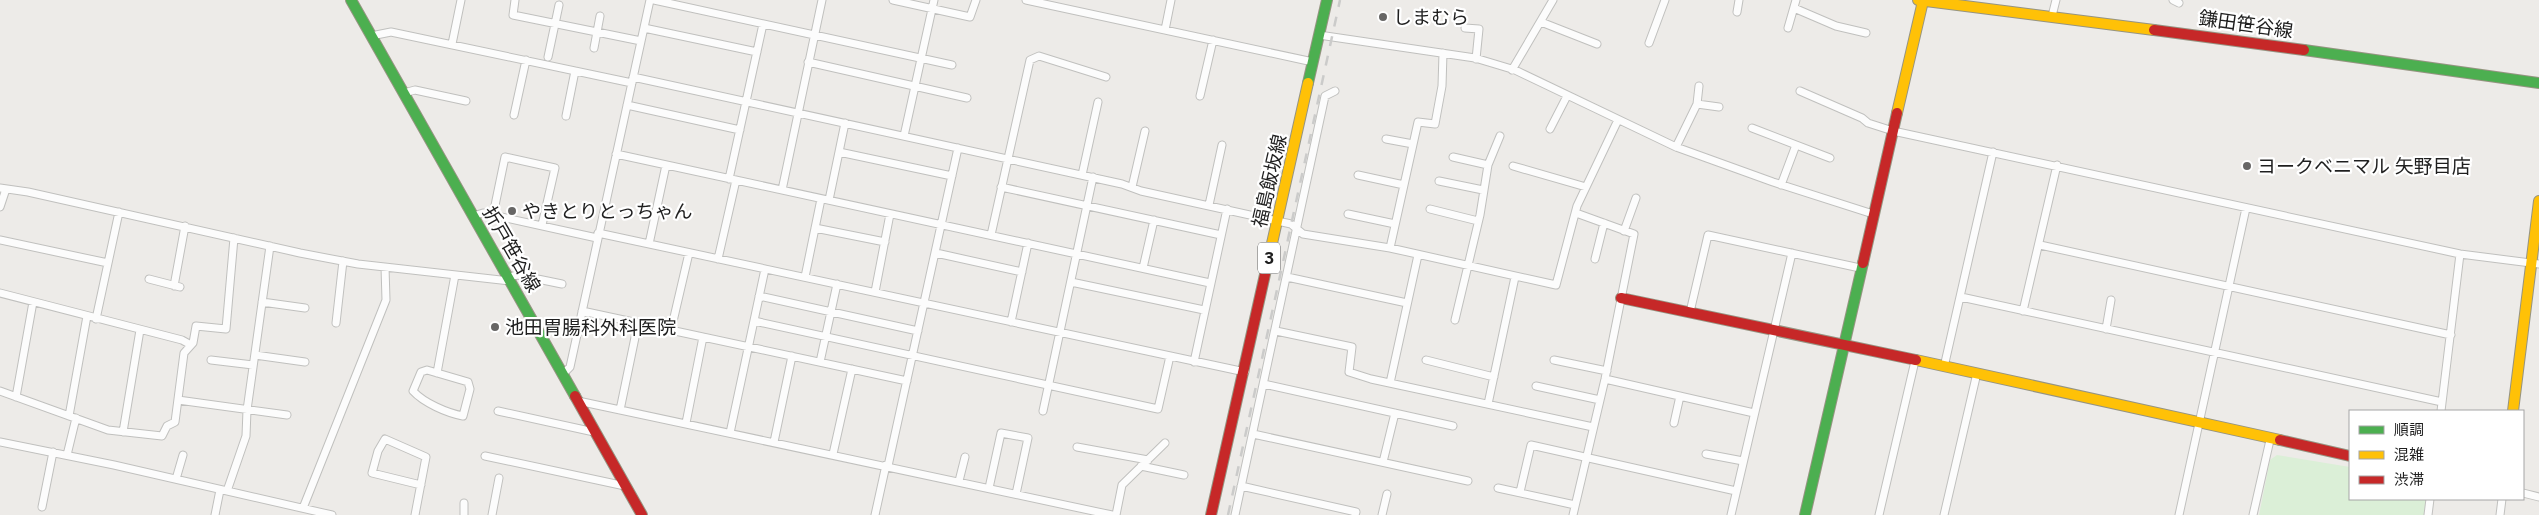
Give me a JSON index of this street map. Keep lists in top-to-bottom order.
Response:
{
  "streets": {
    "street": [
      "鎌田笹谷線",
      "福島飯坂線",
      "折戸笹谷線",
      "3"
    ]
  },
  "places": [
    "しまむら",
    "ヨークベニマル 矢野目店",
    "やきとりとっちゃん",
    "池田胃腸科外科医院"
  ],
  "legend": ["順調", "混雑", "渋滞"]
}
